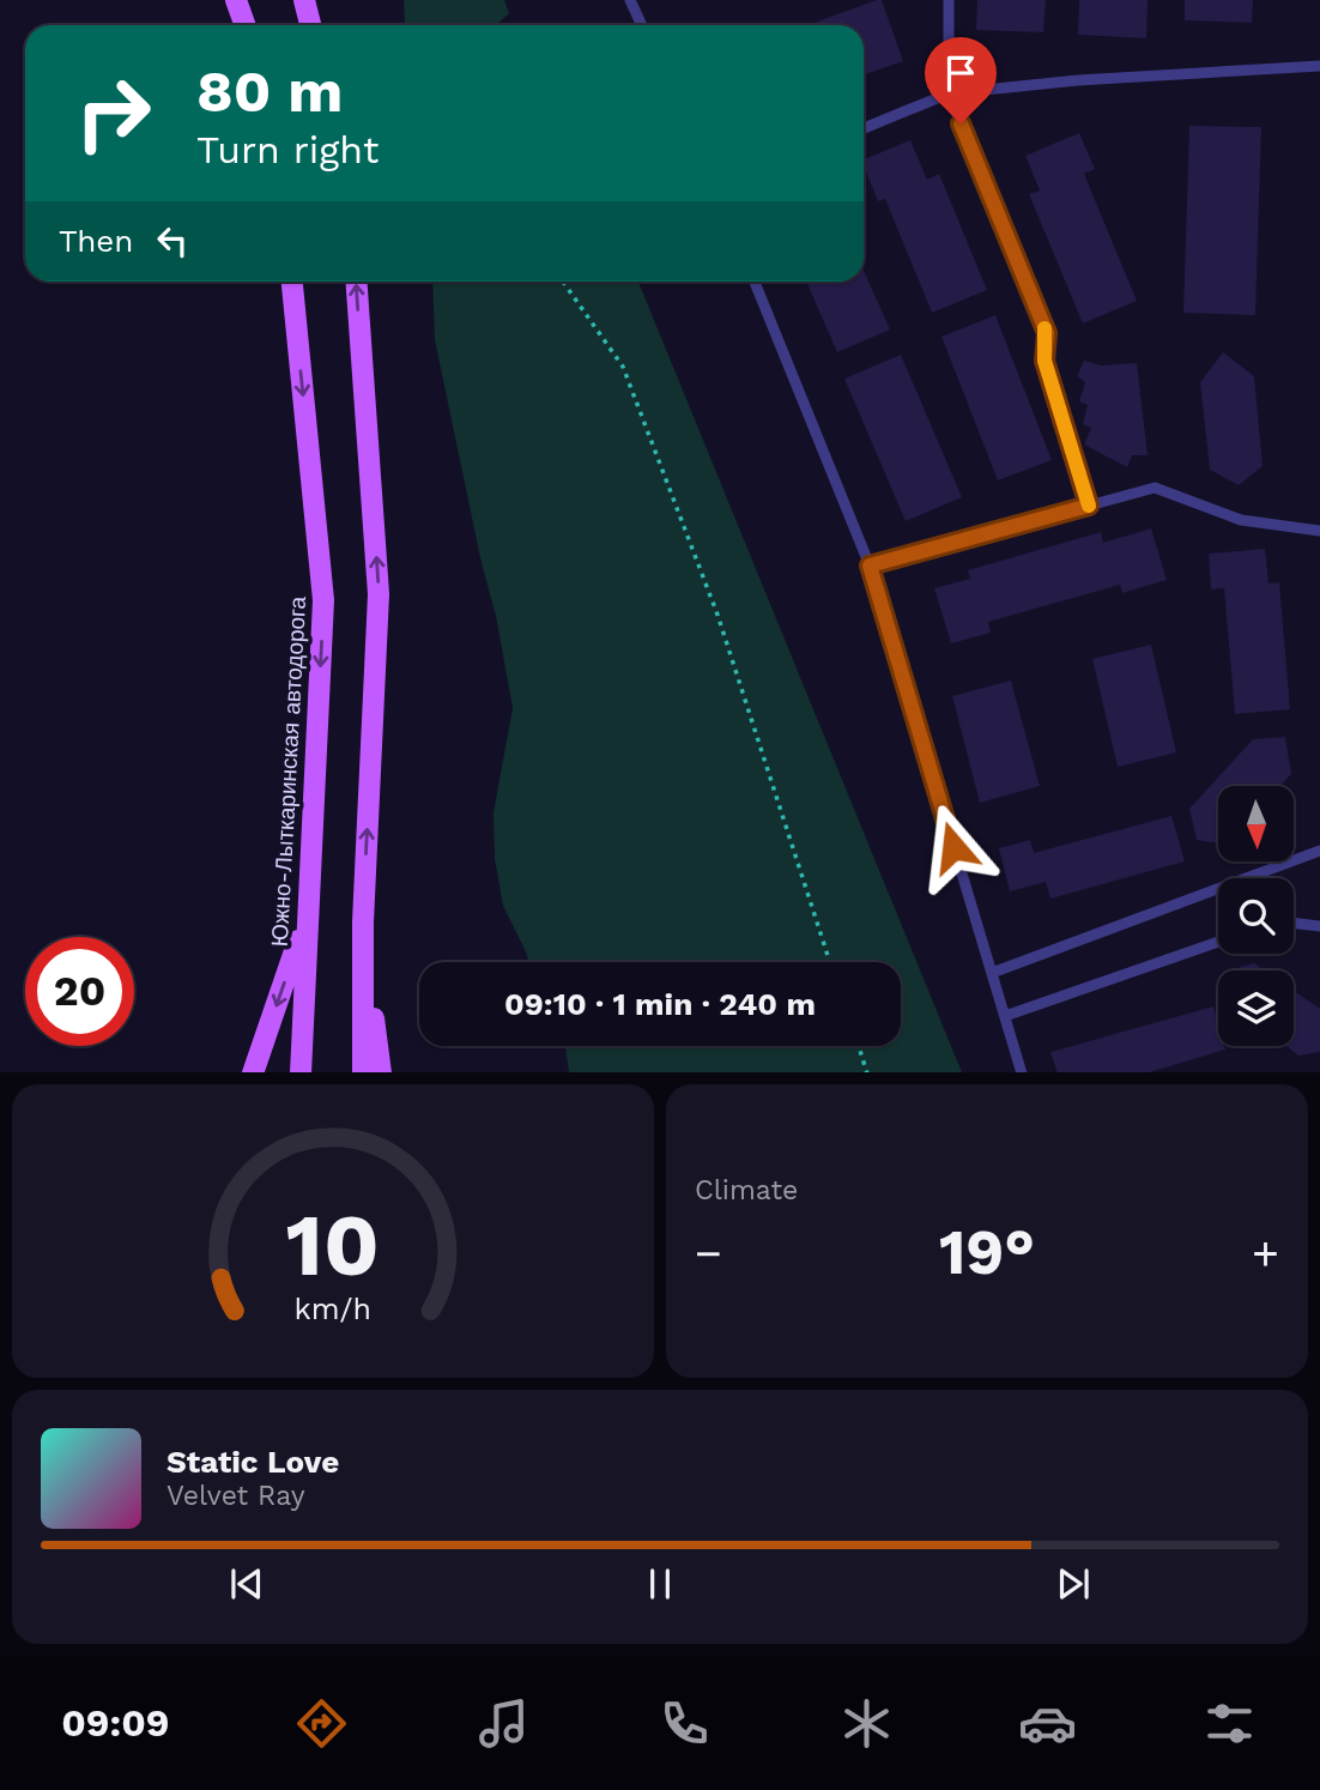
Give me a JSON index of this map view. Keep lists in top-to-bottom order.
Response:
{
  "streets": {
    "main road": ["Южно-Лыткаринская автодорога"]
  },
  "north": "bottom",
  "page": {
    "turn": ["80 m", "Turn right"],
    "then": "Then",
    "limit": "20",
    "trip": "09:10 · 1 min · 240 m",
    "tile": "Climate",
    "heat": ["−", "19°", "+"],
    "song": ["Static Love", "Velvet Ray"],
    "tabs": "09:09",
    "gauge": ["10", "km/h"]
  }
}
